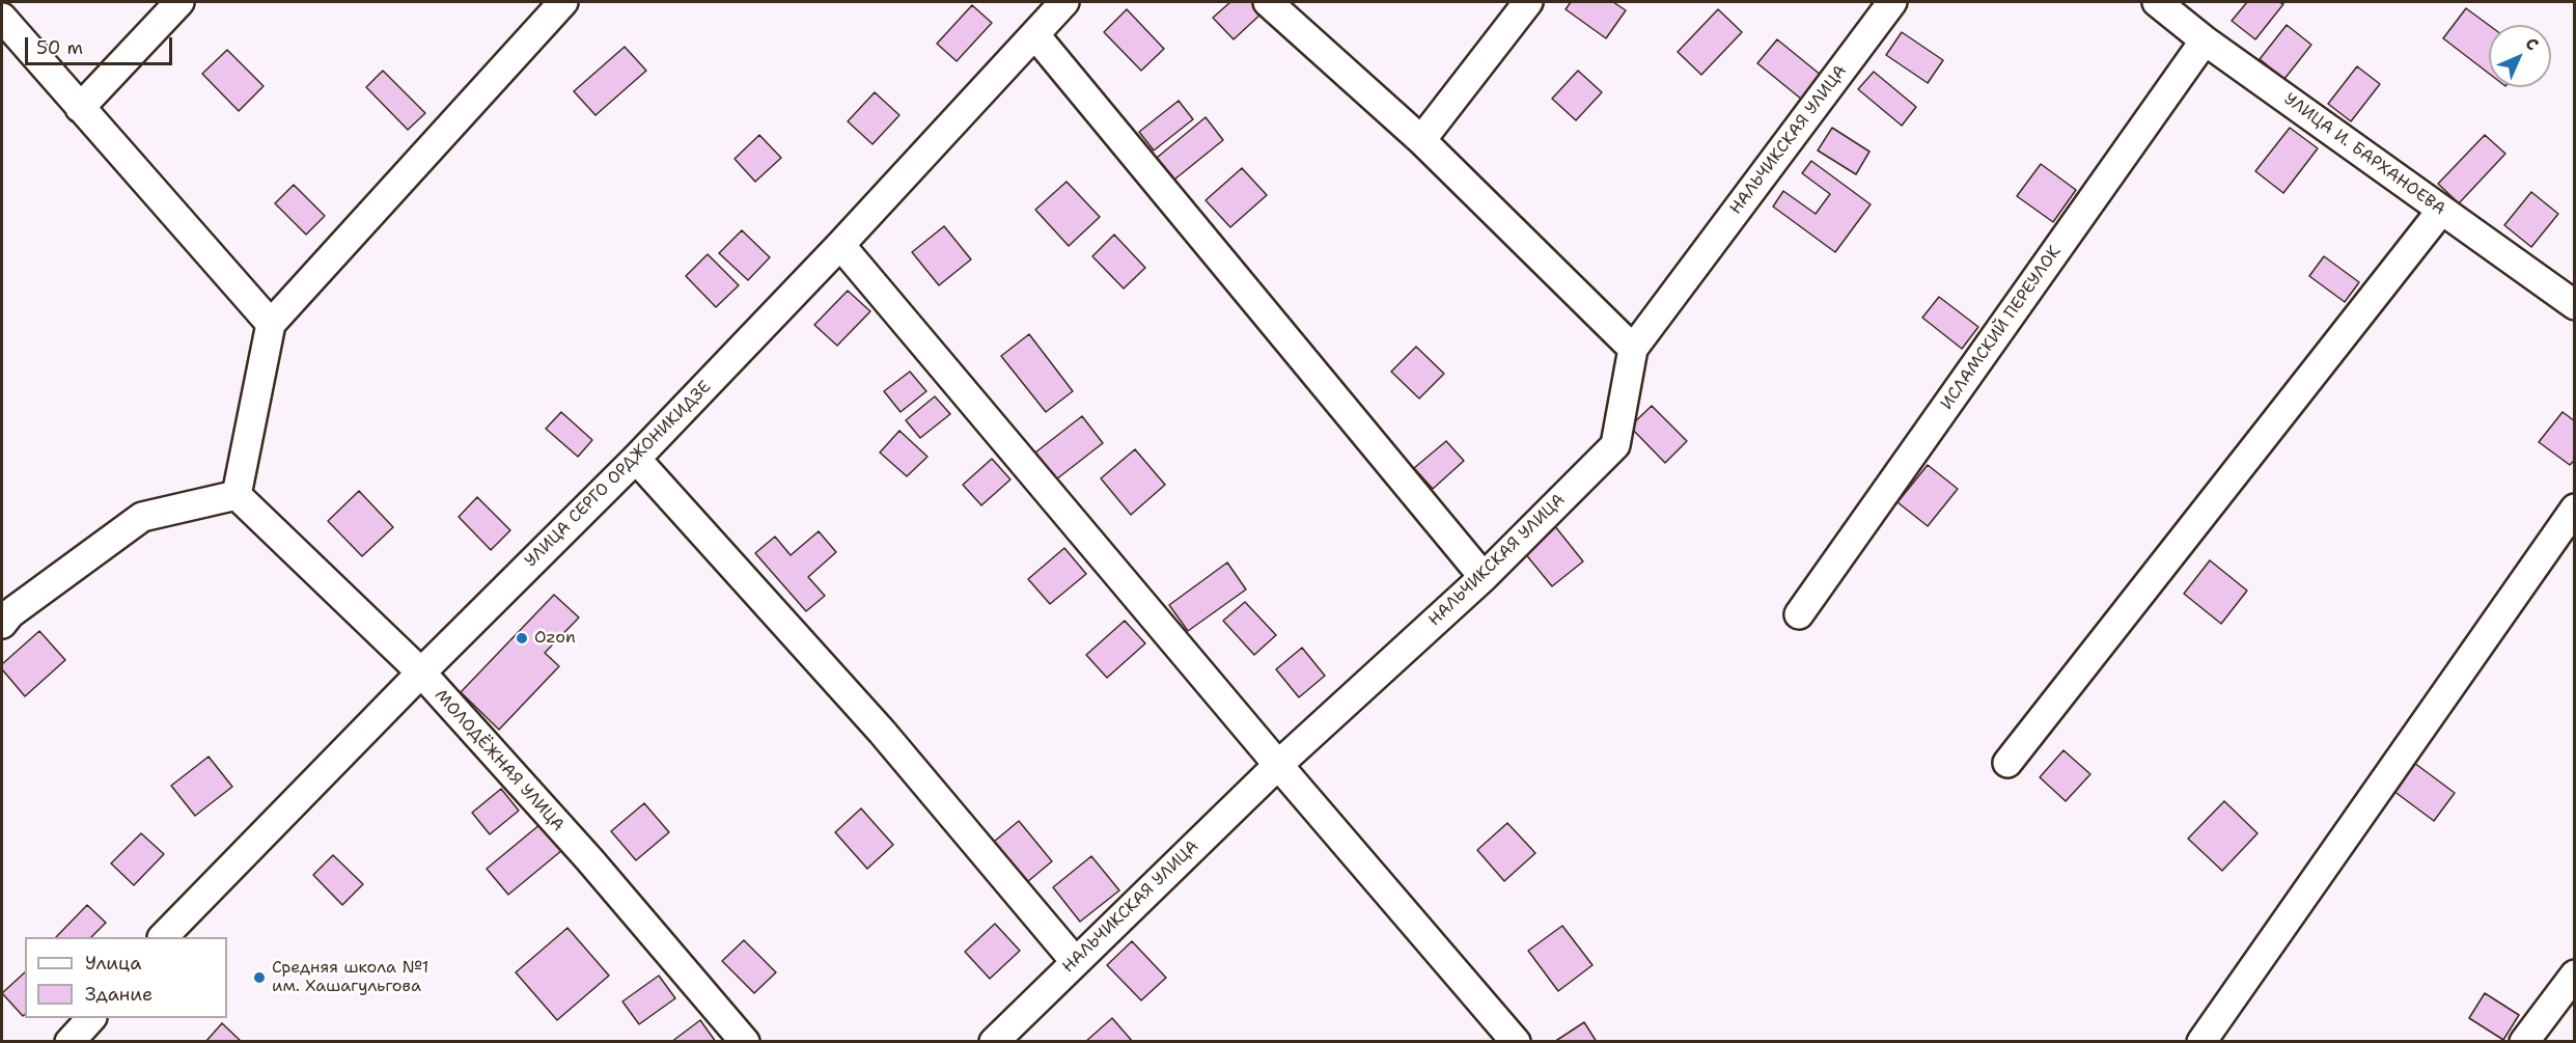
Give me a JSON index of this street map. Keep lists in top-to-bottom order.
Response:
{
  "streets": {
    "street": [
      "НАЛЬЧИКСКАЯ УЛИЦА",
      "УЛИЦА И. БАРХАНОЕВА",
      "ИСЛАМСКИЙ ПЕРЕУЛОК",
      "УЛИЦА СЕРГО ОРДЖОНИКИДЗЕ",
      "МОЛОДЁЖНАЯ УЛИЦА"
    ]
  },
  "crossings": [
    ["УЛИЦА И. БАРХАНОЕВА", "ИСЛАМСКИЙ ПЕРЕУЛОК"],
    ["УЛИЦА СЕРГО ОРДЖОНИКИДЗЕ", "МОЛОДЁЖНАЯ УЛИЦА"]
  ],
  "places": ["Ozon", "Средняя школа №1 им. Хашагульгова"],
  "legend": ["Улица", "Здание"],
  "scale_bar": "50 m",
  "north": "top right"
}
